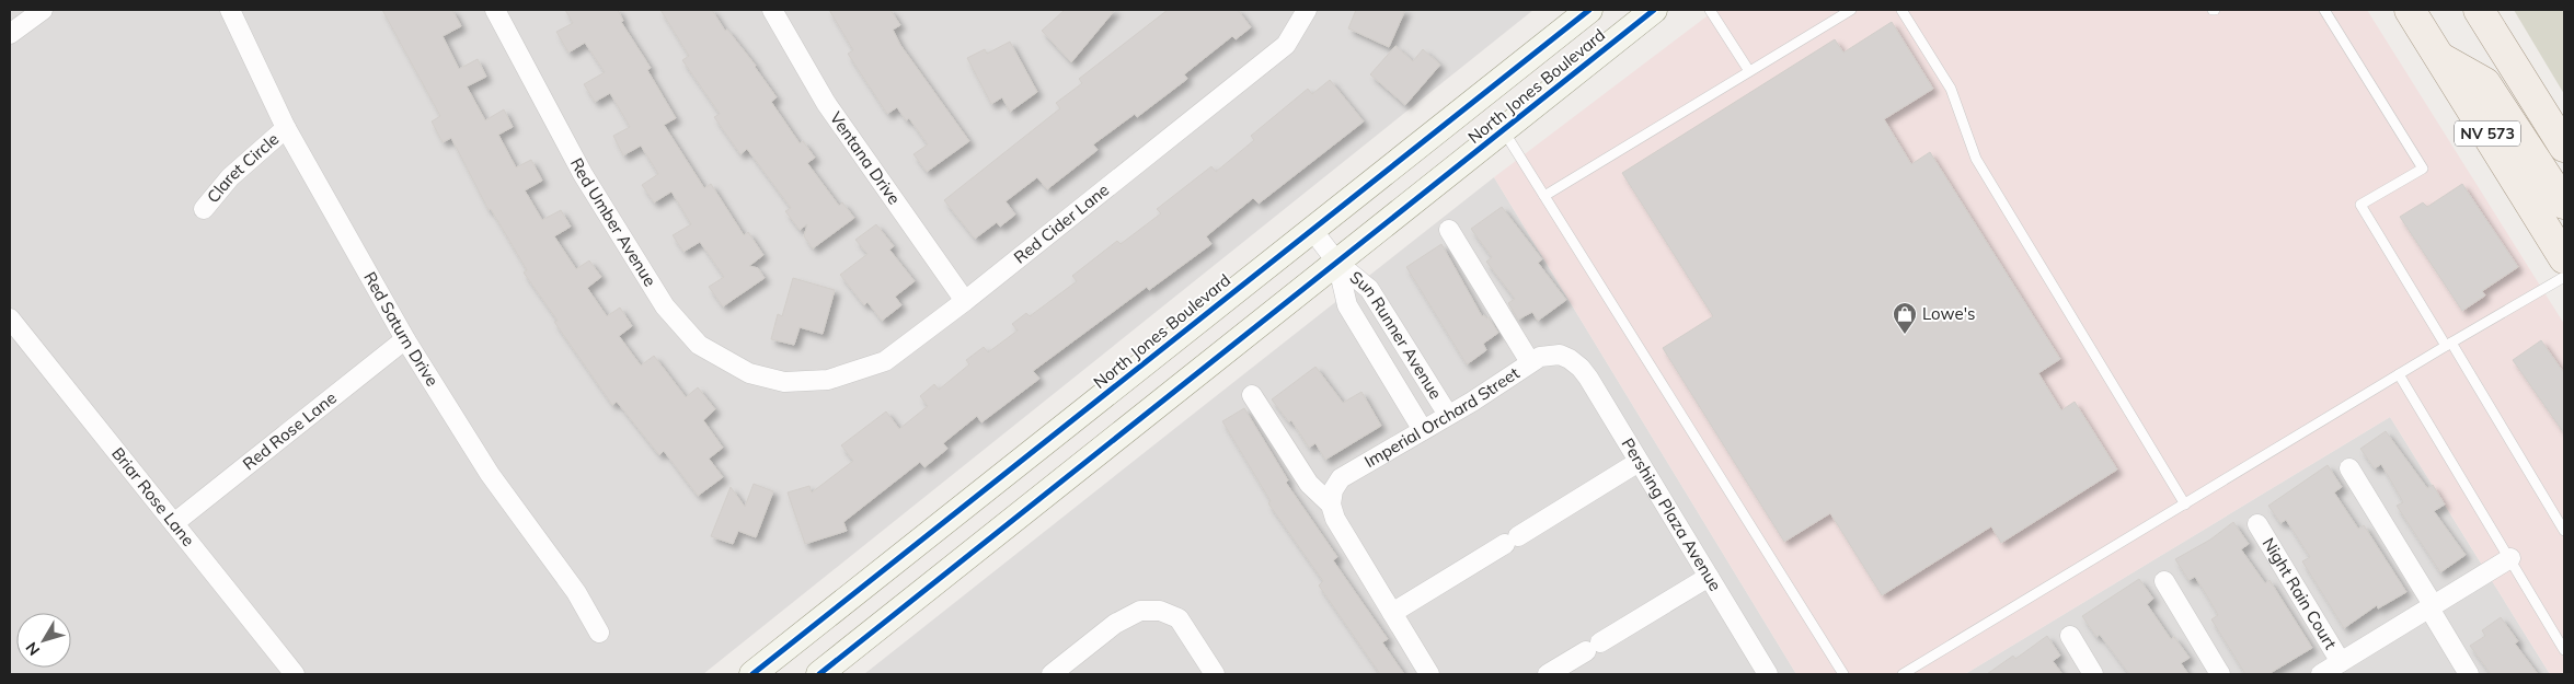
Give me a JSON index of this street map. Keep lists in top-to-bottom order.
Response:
{
  "streets": {
    "main road": ["North Jones Boulevard", "NV 573"],
    "street": [
      "Ventana Drive",
      "Claret Circle",
      "Red Umber Avenue",
      "Red Cider Lane",
      "Red Saturn Drive",
      "Sun Runner Avenue",
      "Imperial Orchard Street",
      "Red Rose Lane",
      "Briar Rose Lane",
      "Pershing Plaza Avenue",
      "Night Rain Court"
    ]
  },
  "crossings": [
    ["North Jones Boulevard", "Sun Runner Avenue"],
    ["Ventana Drive", "Red Cider Lane"],
    ["Claret Circle", "Red Saturn Drive"],
    ["Red Umber Avenue", "Red Cider Lane"],
    ["Red Saturn Drive", "Red Rose Lane"],
    ["Sun Runner Avenue", "Imperial Orchard Street"],
    ["Imperial Orchard Street", "Pershing Plaza Avenue"],
    ["Red Rose Lane", "Briar Rose Lane"]
  ],
  "places": {
    "shop": ["Lowe's"]
  },
  "north": "bottom left"
}
